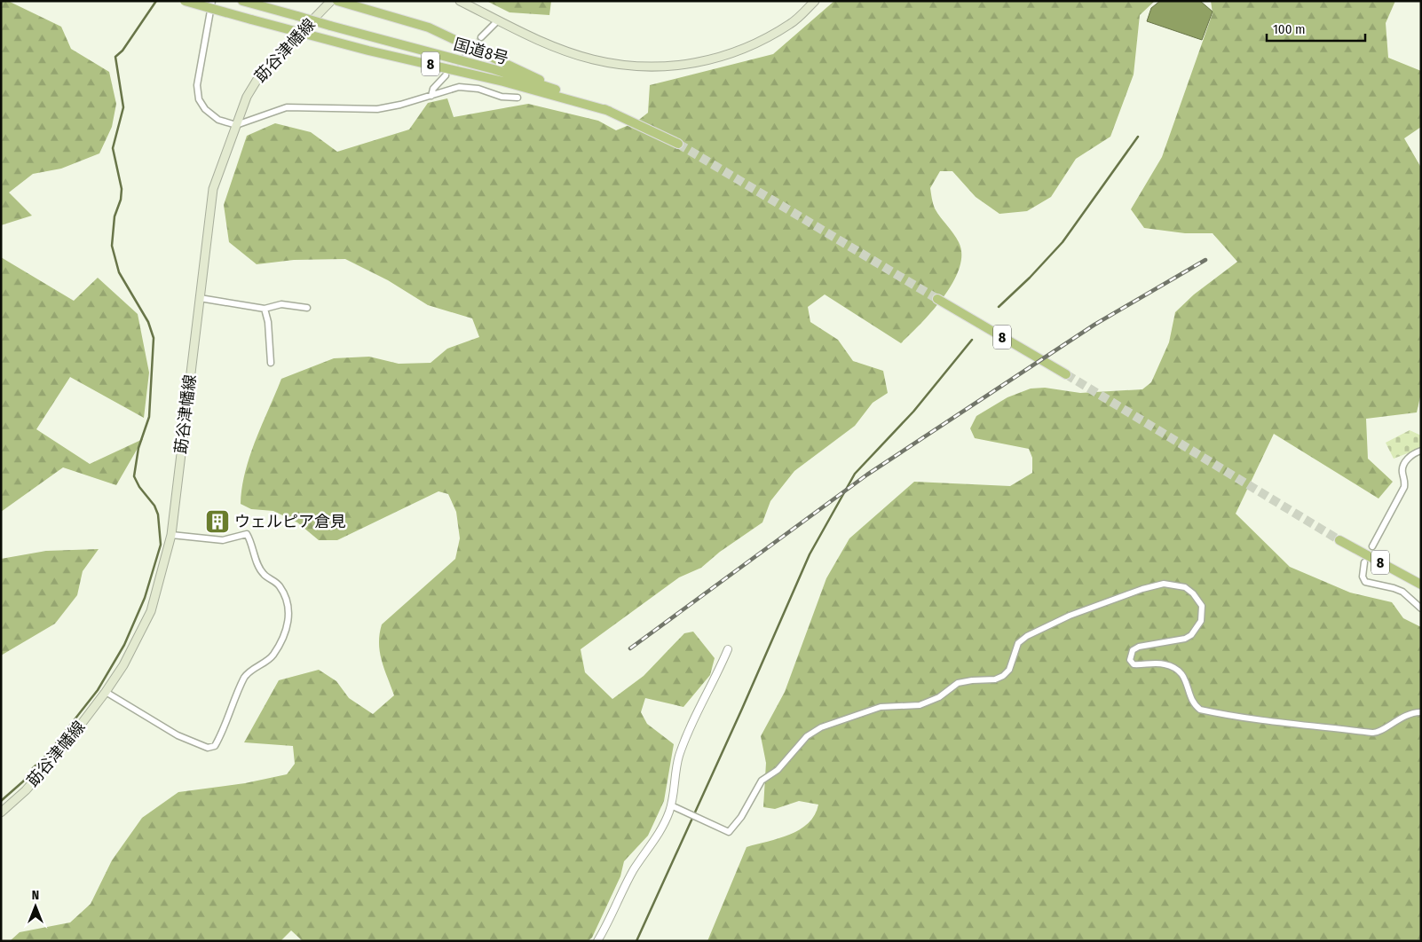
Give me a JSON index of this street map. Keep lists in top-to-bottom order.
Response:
{
  "streets": {
    "highway": ["国道8号", "8"],
    "main road": ["莇谷津幡線"]
  },
  "crossings": [
    ["莇谷津幡線", "8"],
    ["国道8号", "8"]
  ],
  "places": {
    "building": ["ウェルピア倉見"]
  },
  "scale_bar": "100 m",
  "north": "top"
}
